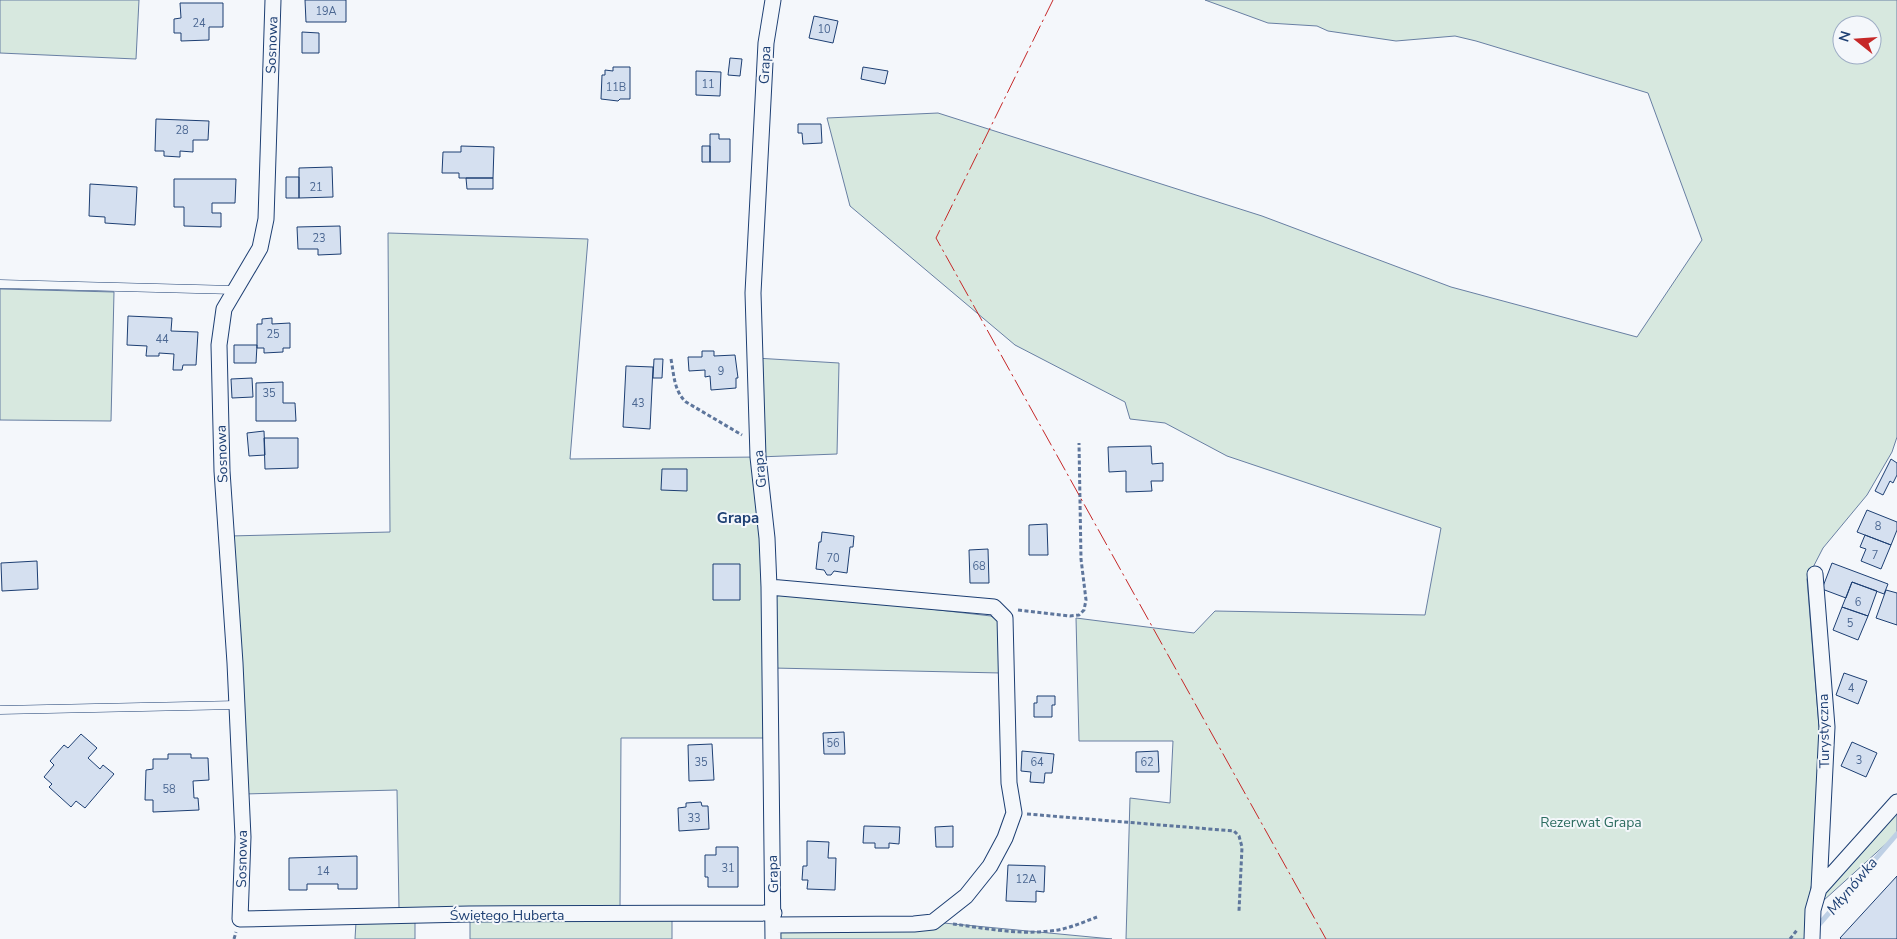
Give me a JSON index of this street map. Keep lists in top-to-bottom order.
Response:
{
  "streets": {
    "street": [
      "Sosnowa",
      "Grapa",
      "Turystyczna",
      "Świętego Huberta"
    ]
  },
  "crossings": [
    ["Sosnowa", "Świętego Huberta"],
    ["Grapa", "Świętego Huberta"]
  ],
  "districts": ["Grapa"],
  "water": ["Młynówka"],
  "parks": ["Rezerwat Grapa"],
  "house_numbers": [
    "19A",
    "24",
    "10",
    "11",
    "11B",
    "28",
    "21",
    "23",
    "25",
    "44",
    "9",
    "35",
    "43",
    "8",
    "7",
    "70",
    "68",
    "6",
    "5",
    "4",
    "56",
    "3",
    "35",
    "64",
    "62",
    "58",
    "33",
    "31",
    "14",
    "12A"
  ],
  "north": "left"
}
